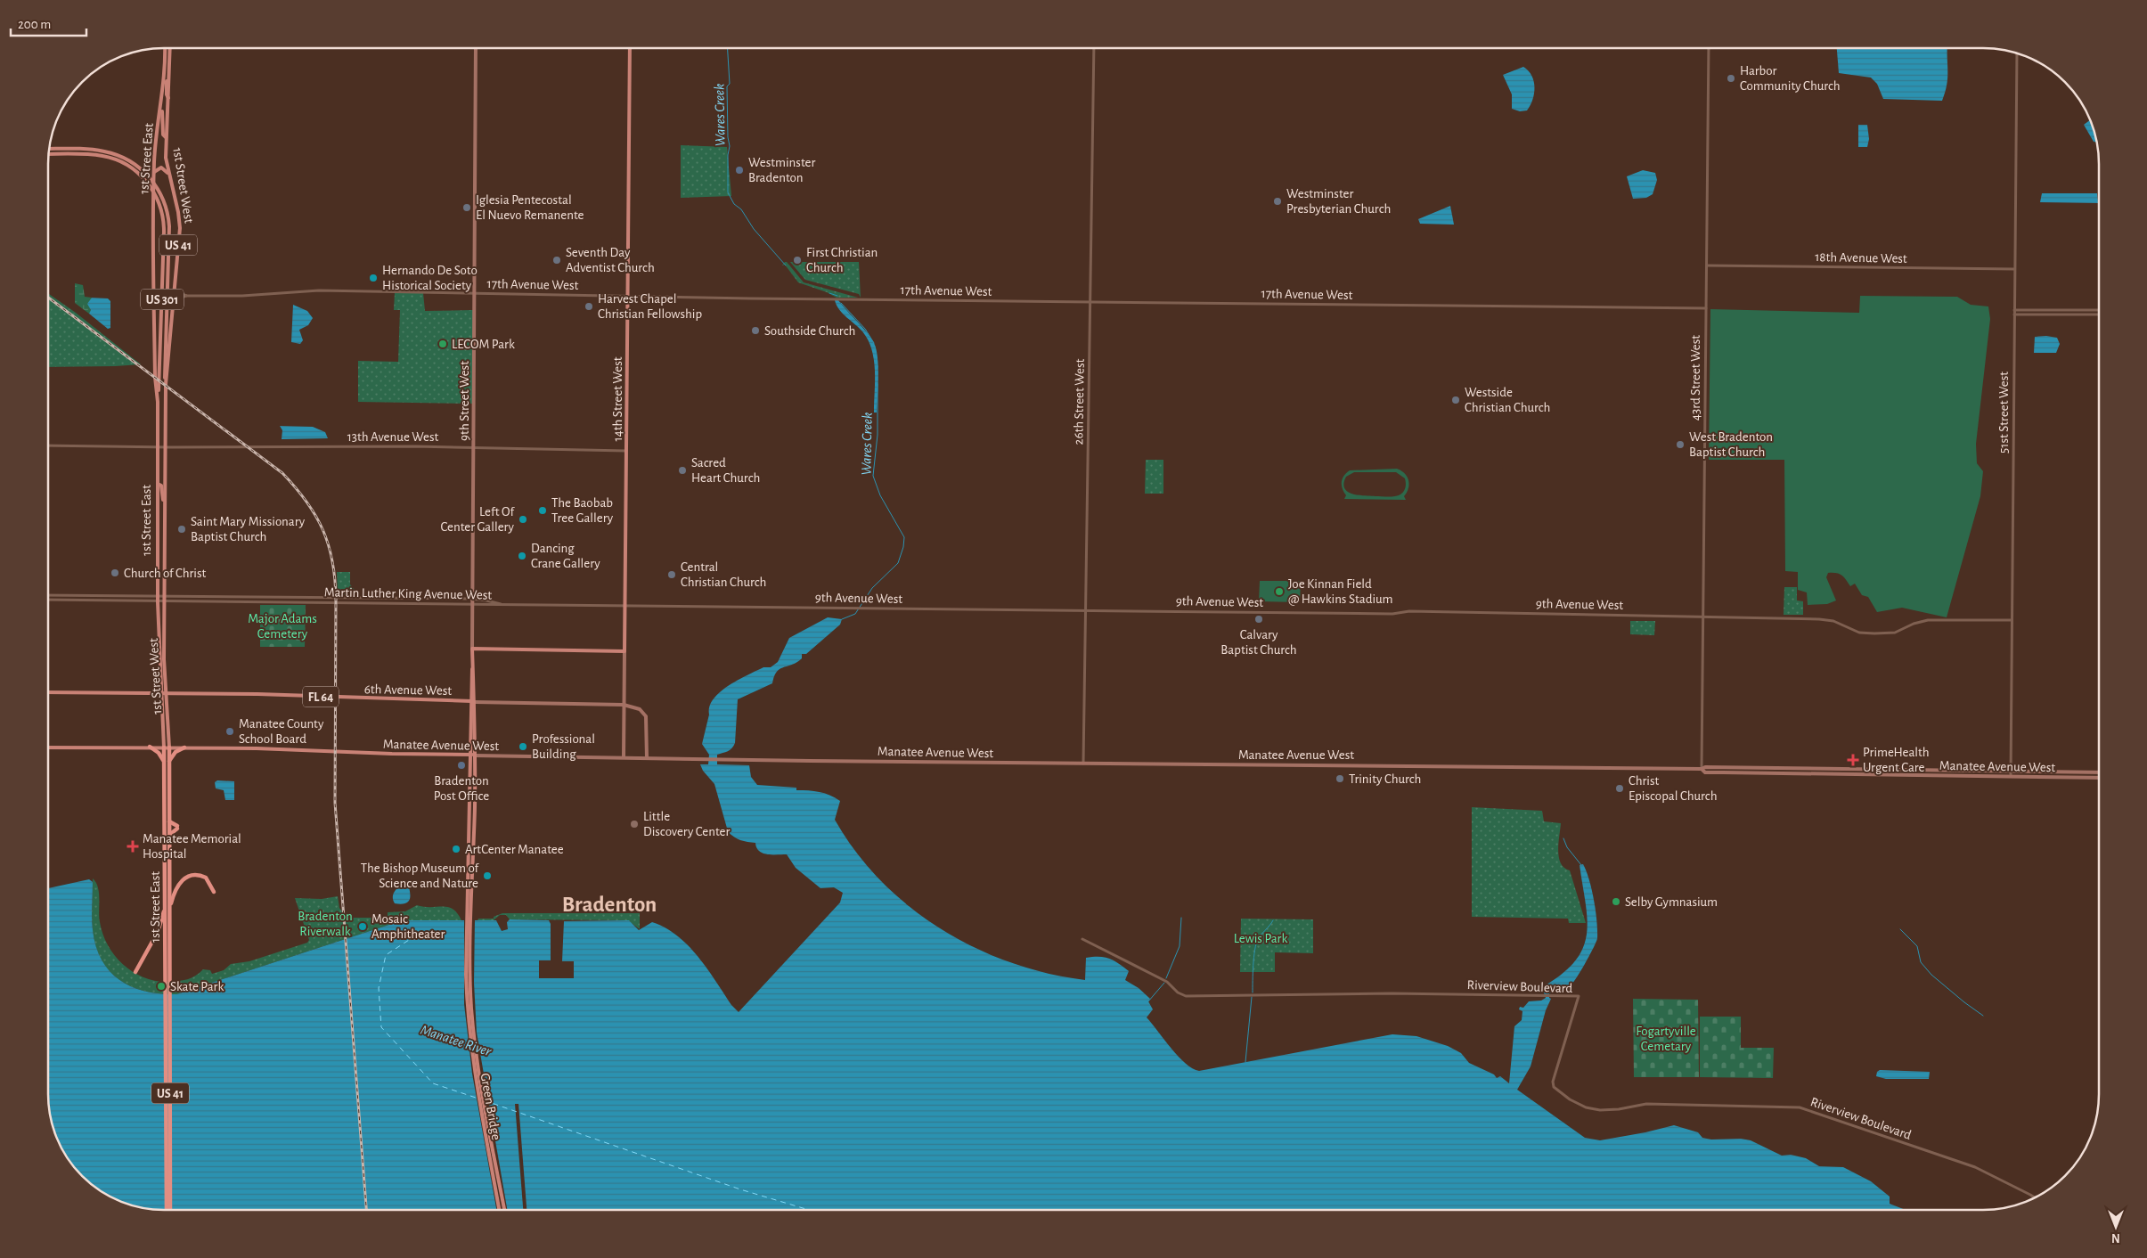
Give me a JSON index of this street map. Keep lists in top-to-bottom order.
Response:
{
  "streets": {
    "highway": ["1st Street East", "1st Street West", "US 41"],
    "main road": [
      "US 301",
      "14th Street West",
      "9th Street West",
      "6th Avenue West",
      "FL 64",
      "Manatee Avenue West",
      "Green Bridge"
    ],
    "street": [
      "18th Avenue West",
      "17th Avenue West",
      "43rd Street West",
      "26th Street West",
      "51st Street West",
      "13th Avenue West",
      "Martin Luther King Avenue West",
      "9th Avenue West",
      "Riverview Boulevard"
    ]
  },
  "crossings": [
    ["1st Street East", "1st Street West"],
    ["1st Street East", "US 41"],
    ["1st Street East", "13th Avenue West"],
    ["1st Street East", "Martin Luther King Avenue West"],
    ["1st Street East", "6th Avenue West"],
    ["1st Street East", "FL 64"],
    ["1st Street East", "Manatee Avenue West"],
    ["1st Street West", "US 41"],
    ["1st Street West", "17th Avenue West"],
    ["1st Street West", "13th Avenue West"],
    ["1st Street West", "Martin Luther King Avenue West"],
    ["1st Street West", "6th Avenue West"],
    ["1st Street West", "Manatee Avenue West"],
    ["18th Avenue West", "43rd Street West"],
    ["18th Avenue West", "51st Street West"],
    ["17th Avenue West", "43rd Street West"],
    ["17th Avenue West", "14th Street West"],
    ["17th Avenue West", "9th Street West"],
    ["17th Avenue West", "26th Street West"],
    ["43rd Street West", "9th Avenue West"],
    ["43rd Street West", "Manatee Avenue West"],
    ["14th Street West", "13th Avenue West"],
    ["14th Street West", "9th Avenue West"],
    ["14th Street West", "6th Avenue West"],
    ["14th Street West", "Manatee Avenue West"],
    ["9th Street West", "13th Avenue West"],
    ["9th Street West", "Martin Luther King Avenue West"],
    ["9th Street West", "6th Avenue West"],
    ["9th Street West", "Manatee Avenue West"],
    ["9th Street West", "Green Bridge"],
    ["26th Street West", "9th Avenue West"],
    ["26th Street West", "Manatee Avenue West"],
    ["51st Street West", "9th Avenue West"],
    ["51st Street West", "Manatee Avenue West"],
    ["Martin Luther King Avenue West", "9th Avenue West"],
    ["6th Avenue West", "FL 64"],
    ["6th Avenue West", "Manatee Avenue West"]
  ],
  "districts": ["Bradenton"],
  "water": ["Wares Creek", "Manatee River"],
  "parks": [
    "Major Adams Cemetery",
    "Bradenton Riverwalk",
    "Lewis Park",
    "Fogartyville Cemetary"
  ],
  "places": {
    "other": [
      "Harbor Community Church",
      "Westminster Bradenton",
      "Westminster Presbyterian Church",
      "Iglesia Pentecostal El Nuevo Remanente",
      "Seventh Day Adventist Church",
      "First Christian Church",
      "Hernando De Soto Historical Society",
      "Harvest Chapel Christian Fellowship",
      "Southside Church",
      "LECOM Park",
      "Westside Christian Church",
      "West Bradenton Baptist Church",
      "Sacred Heart Church",
      "The Baobab Tree Gallery",
      "Left Of Center Gallery",
      "Saint Mary Missionary Baptist Church",
      "Dancing Crane Gallery",
      "Church of Christ",
      "Central Christian Church",
      "Joe Kinnan Field @ Hawkins Stadium",
      "Calvary Baptist Church",
      "Manatee County School Board",
      "Professional Building",
      "Bradenton Post Office",
      "Trinity Church",
      "Christ Episcopal Church",
      "Little Discovery Center",
      "ArtCenter Manatee",
      "The Bishop Museum of Science and Nature",
      "Selby Gymnasium",
      "Mosaic Amphitheater",
      "Skate Park"
    ],
    "health": ["PrimeHealth Urgent Care", "Manatee Memorial Hospital"]
  },
  "scale_bar": "200 m",
  "north": "bottom"
}
